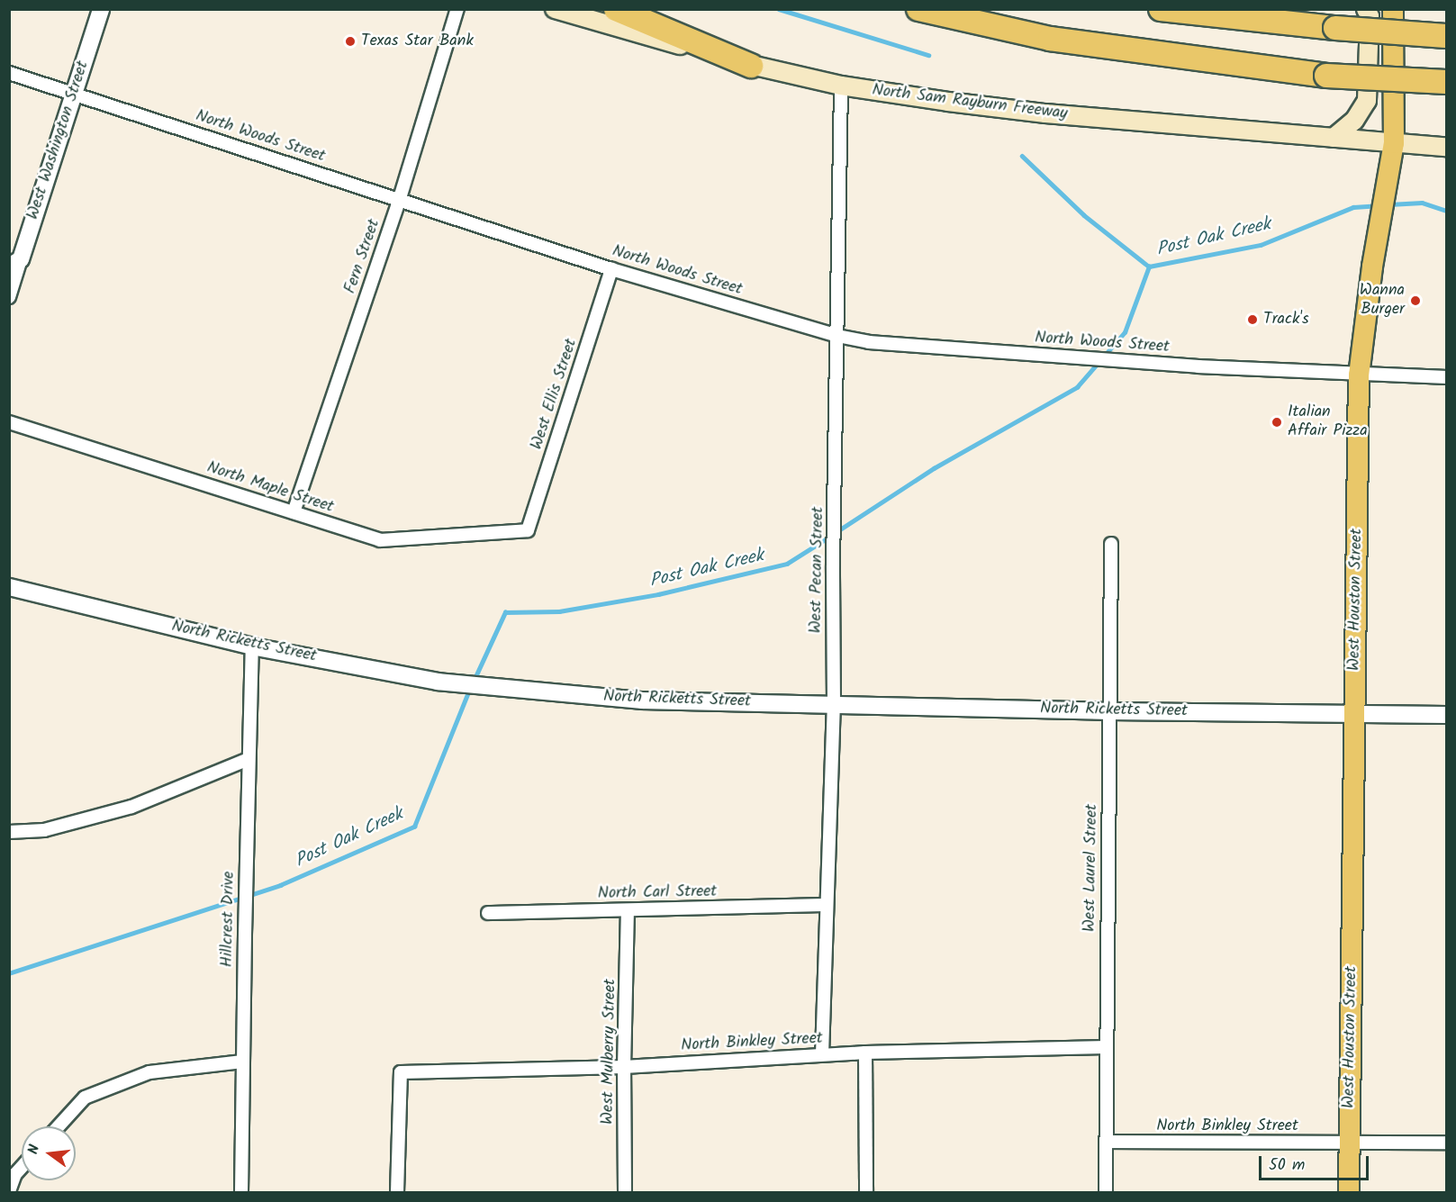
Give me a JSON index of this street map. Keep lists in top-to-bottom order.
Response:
{
  "streets": {
    "main road": ["North Sam Rayburn Freeway", "West Houston Street"],
    "street": [
      "North Woods Street",
      "West Washington Street",
      "Fern Street",
      "West Ellis Street",
      "North Maple Street",
      "West Pecan Street",
      "North Ricketts Street",
      "West Laurel Street",
      "North Carl Street",
      "Hillcrest Drive",
      "North Binkley Street",
      "West Mulberry Street"
    ]
  },
  "crossings": [
    ["North Sam Rayburn Freeway", "West Pecan Street"],
    ["North Sam Rayburn Freeway", "West Houston Street"],
    ["North Woods Street", "West Washington Street"],
    ["North Woods Street", "Fern Street"],
    ["North Woods Street", "West Ellis Street"],
    ["North Woods Street", "West Pecan Street"],
    ["North Woods Street", "West Houston Street"],
    ["Fern Street", "North Maple Street"],
    ["West Ellis Street", "North Maple Street"],
    ["West Pecan Street", "North Ricketts Street"],
    ["West Pecan Street", "North Carl Street"],
    ["West Pecan Street", "North Binkley Street"],
    ["West Houston Street", "North Ricketts Street"],
    ["West Houston Street", "North Binkley Street"],
    ["North Ricketts Street", "West Laurel Street"],
    ["North Ricketts Street", "Hillcrest Drive"],
    ["West Laurel Street", "North Binkley Street"],
    ["North Carl Street", "West Mulberry Street"],
    ["North Binkley Street", "West Mulberry Street"]
  ],
  "water": ["Post Oak Creek"],
  "places": [
    "Texas Star Bank",
    "Wanna Burger",
    "Track's",
    "Italian Affair Pizza"
  ],
  "scale_bar": "50 m",
  "north": "left"
}
